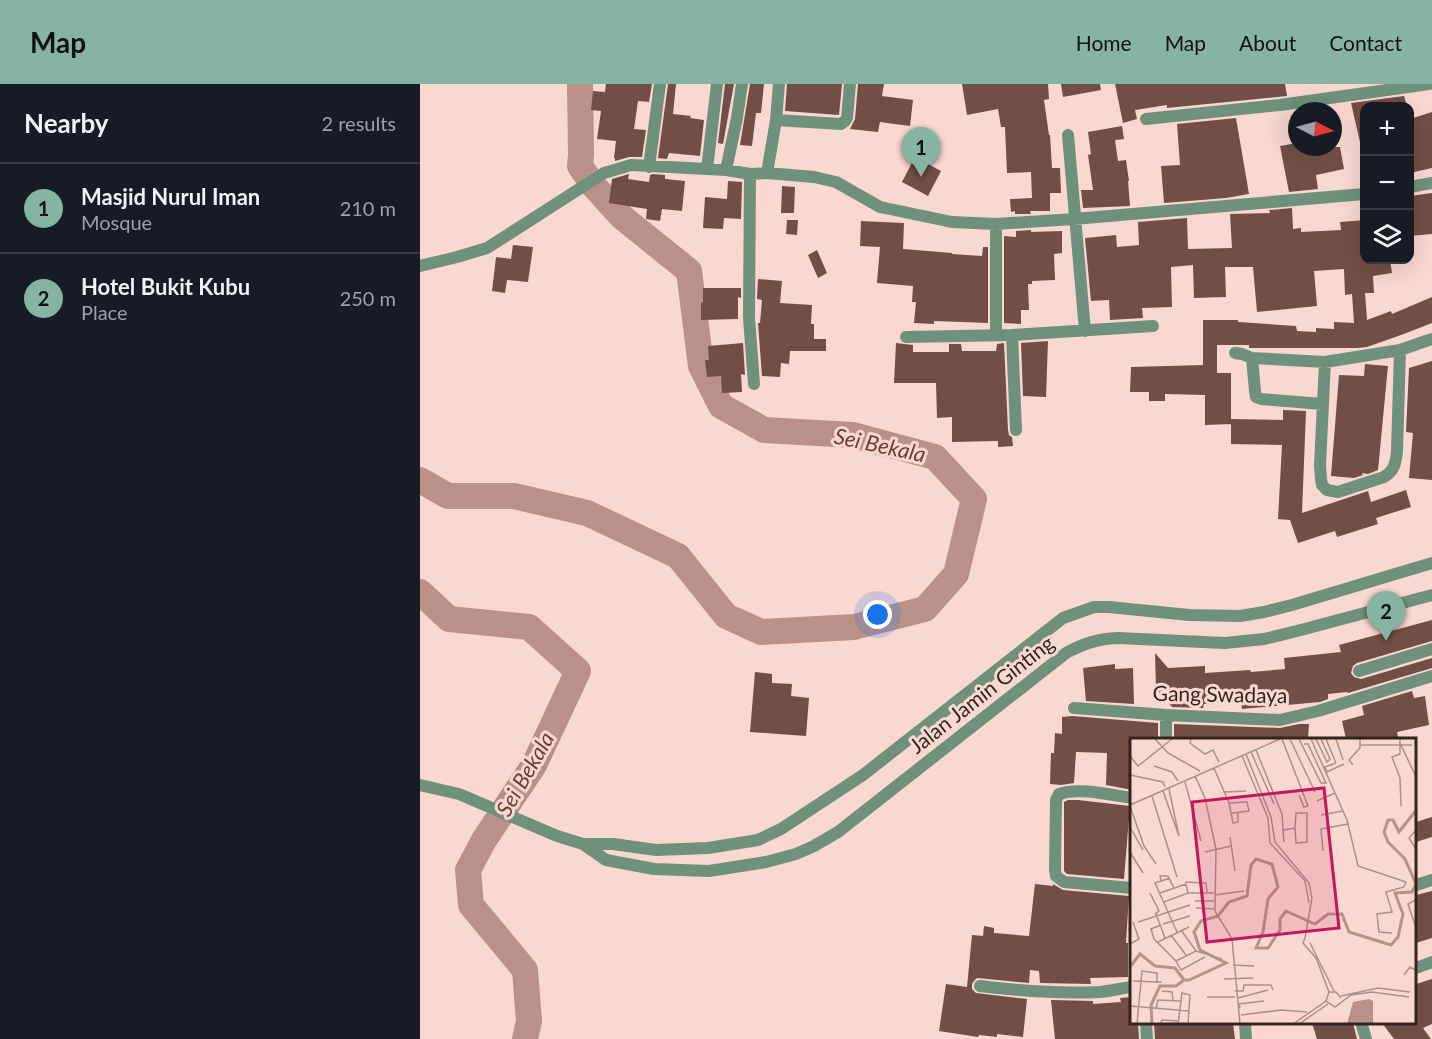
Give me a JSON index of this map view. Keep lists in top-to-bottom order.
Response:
{
  "streets": {
    "street": ["Jalan Jamin Ginting", "Gang Swadaya"]
  },
  "water": ["Sei Bekala"],
  "north": "right",
  "page": {
    "header": "Map",
    "nav": [
      "Home",
      "Map",
      "About",
      "Contact"
    ],
    "heading": ["Nearby", "2 results"],
    "map_buttons": ["+", "−"],
    "pins": ["1", "2"],
    "list": [
      {
        "mark": "1",
        "name": "Masjid Nurul Iman",
        "note": "Mosque",
        "value": "210 m"
      },
      {
        "mark": "2",
        "name": "Hotel Bukit Kubu",
        "note": "Place",
        "value": "250 m"
      }
    ]
  }
}
